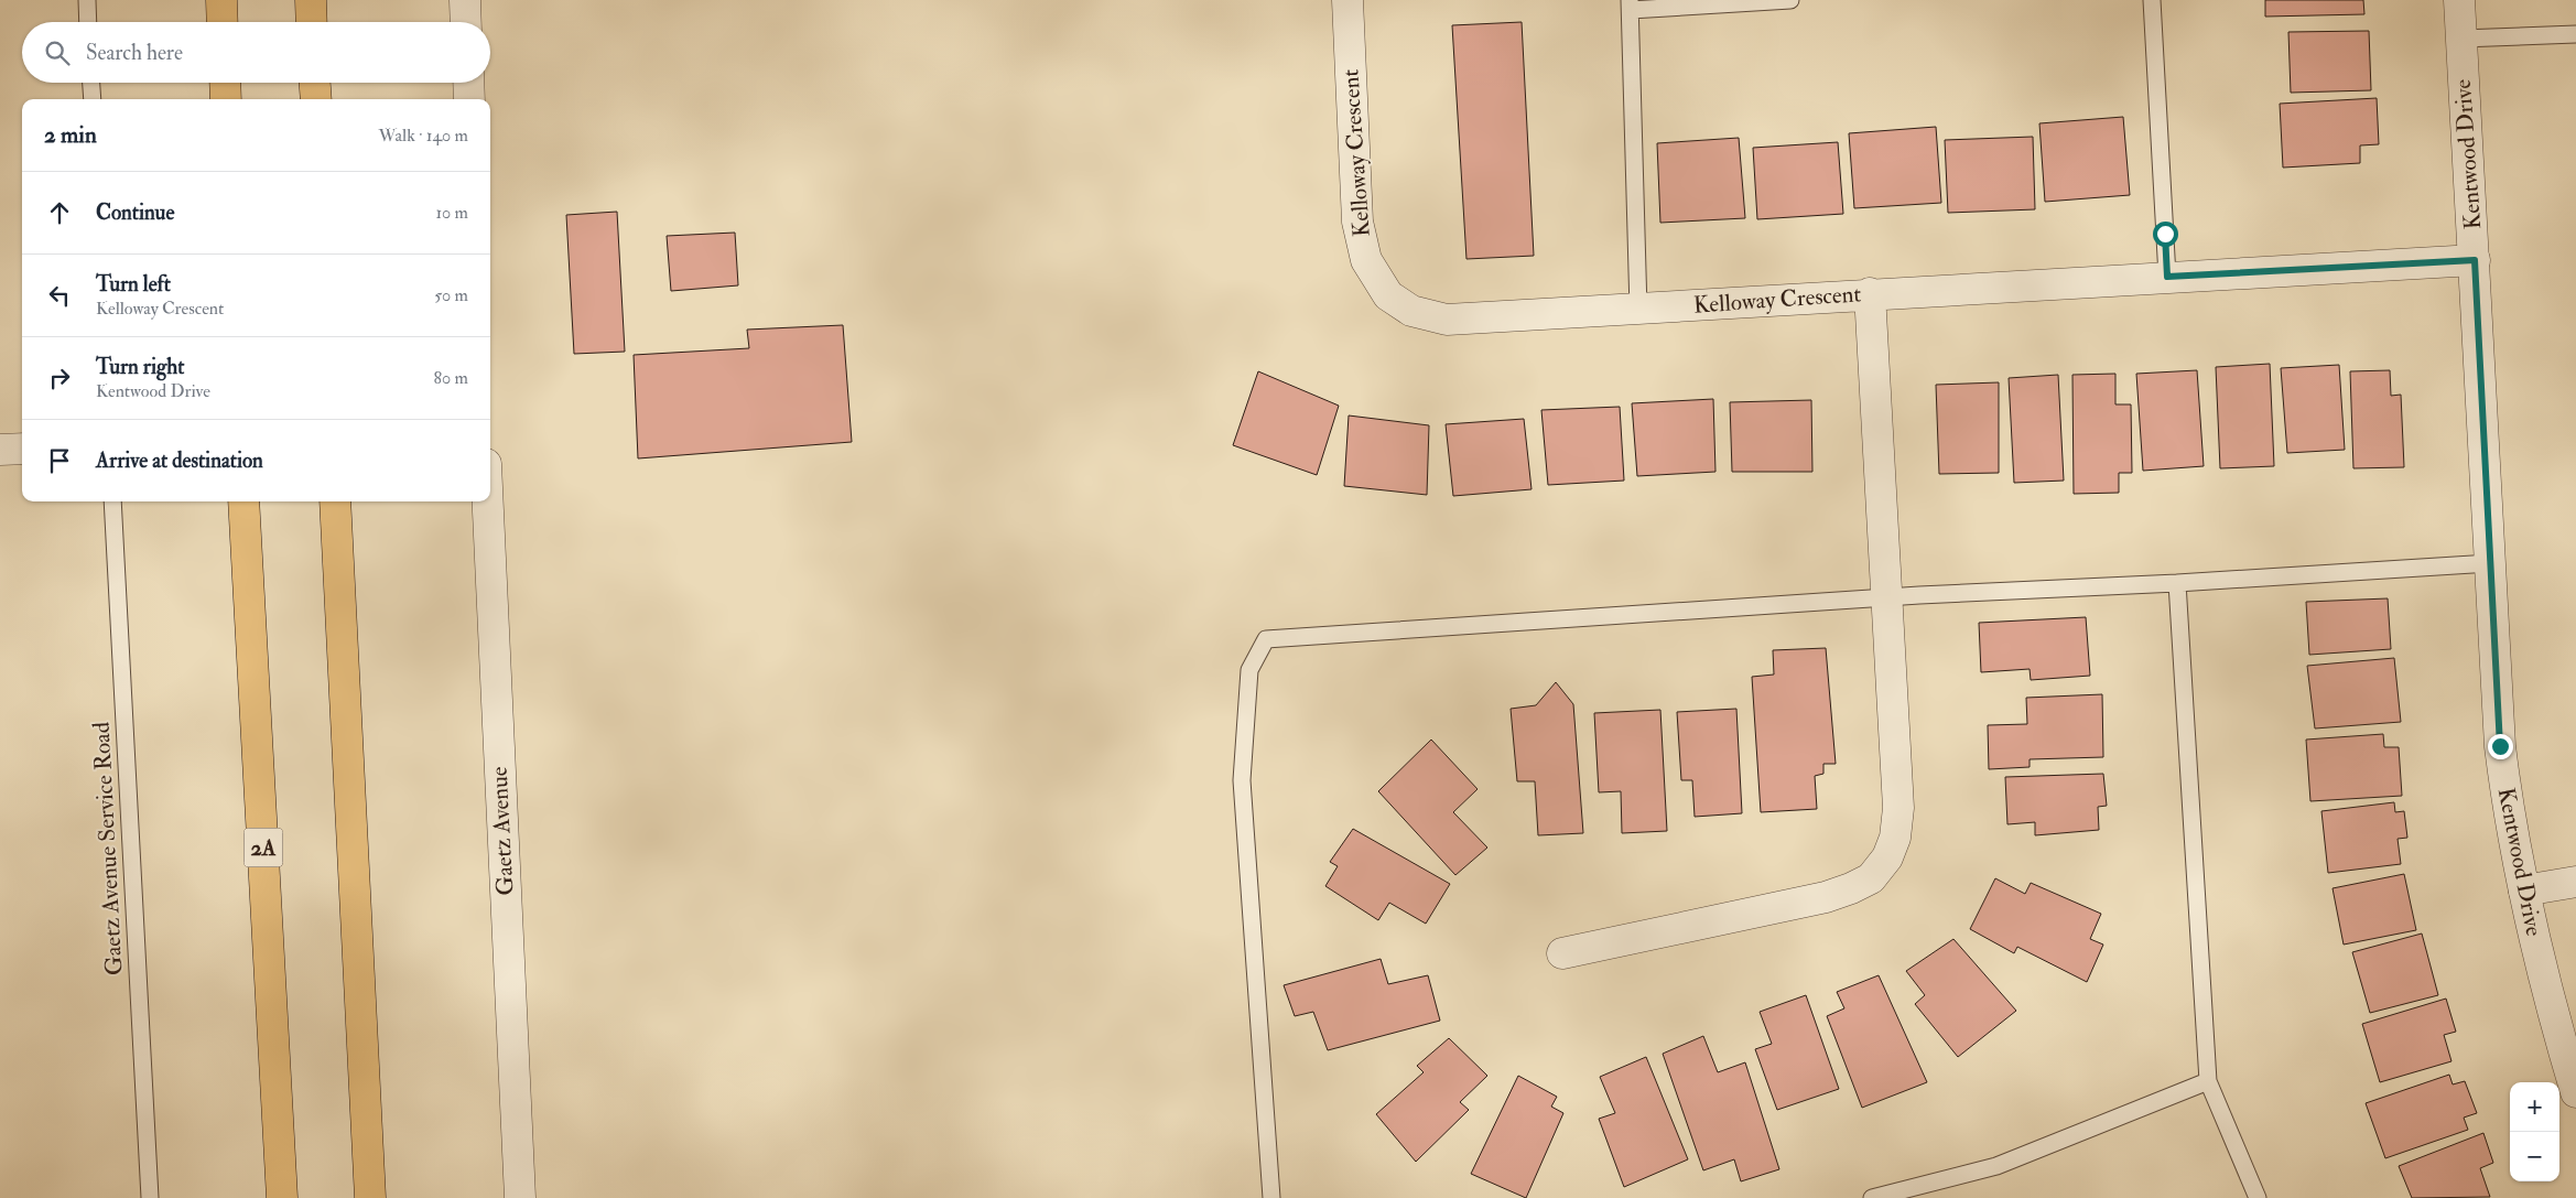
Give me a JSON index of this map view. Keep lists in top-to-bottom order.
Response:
{
  "streets": {
    "main road": ["2A"],
    "street": ["Kelloway Crescent", "Kentwood Drive", "Gaetz Avenue"],
    "lane": ["Gaetz Avenue Service Road"]
  },
  "crossings": [
    ["Kelloway Crescent", "Kentwood Drive"]
  ],
  "page": {
    "search": "Search here",
    "heading": ["2 min", "Walk · 140 m"],
    "list": [
      ["Continue", "10 m"],
      ["Turn left", "Kelloway Crescent", "50 m"],
      ["Turn right", "Kentwood Drive", "80 m"],
      "Arrive at destination"
    ],
    "map_buttons": ["+", "−"]
  }
}
